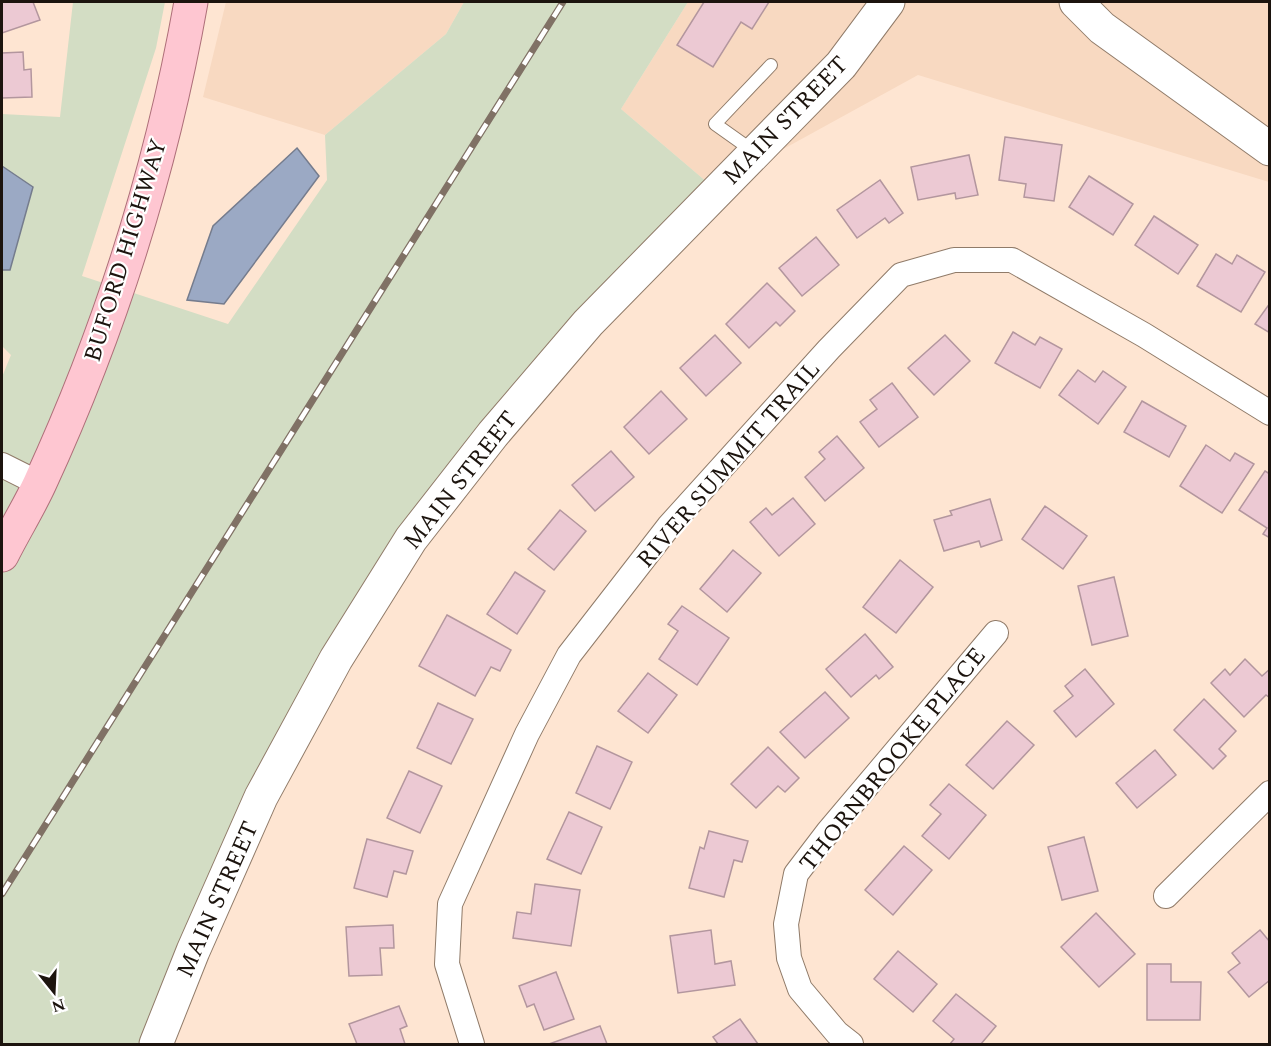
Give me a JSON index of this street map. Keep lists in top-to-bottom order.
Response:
{
  "streets": {
    "main road": ["BUFORD HIGHWAY"],
    "street": ["MAIN STREET", "RIVER SUMMIT TRAIL", "THORNBROOKE PLACE"]
  },
  "north": "bottom"
}
